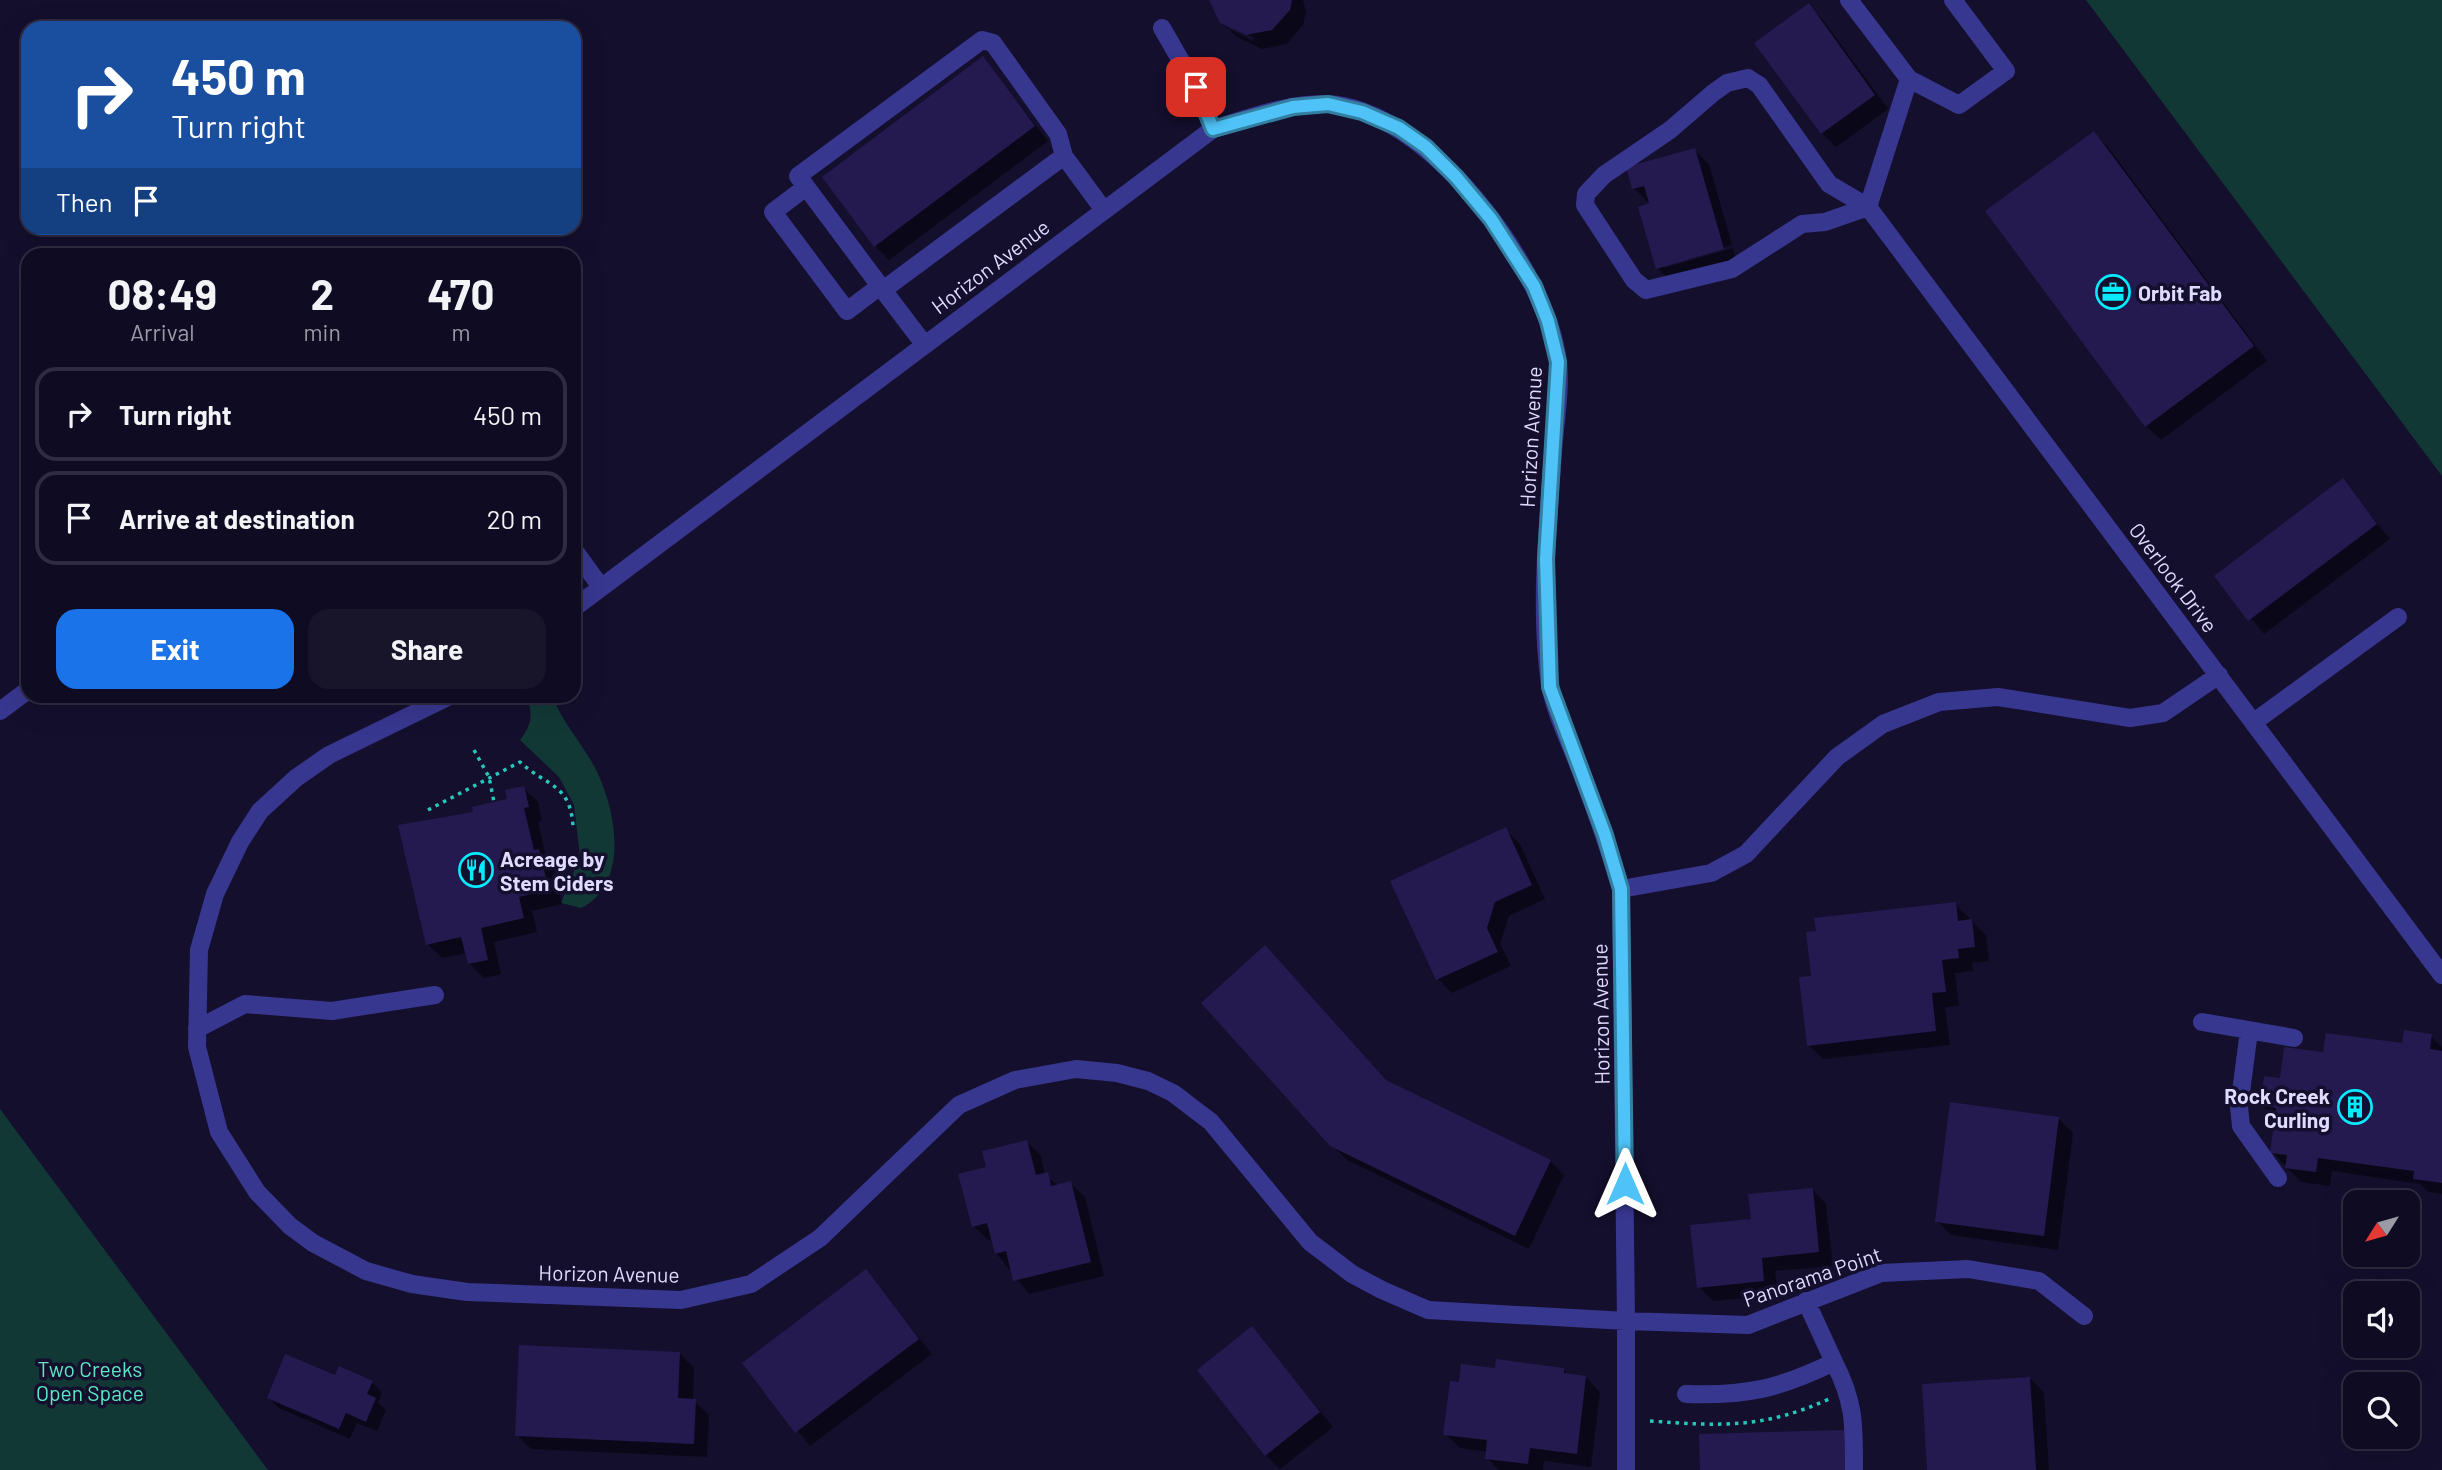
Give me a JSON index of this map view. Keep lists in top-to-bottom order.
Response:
{
  "streets": {
    "street": ["Horizon Avenue", "Overlook Drive", "Panorama Point"]
  },
  "crossings": [
    ["Horizon Avenue", "Panorama Point"]
  ],
  "parks": ["Two Creeks Open Space"],
  "places": {
    "office": ["Orbit Fab"],
    "restaurant": ["Acreage by Stem Ciders"],
    "building": ["Rock Creek Curling"]
  },
  "north": "bottom left",
  "page": {
    "turn": ["450 m", "Turn right"],
    "then": "Then",
    "eta": [
      "08:49",
      "Arrival",
      "2",
      "min",
      "470",
      "m"
    ],
    "list": [
      {
        "name": "Turn right",
        "value": "450 m"
      },
      {
        "name": "Arrive at destination",
        "value": "20 m"
      }
    ],
    "buttons": ["Exit", "Share"]
  }
}
